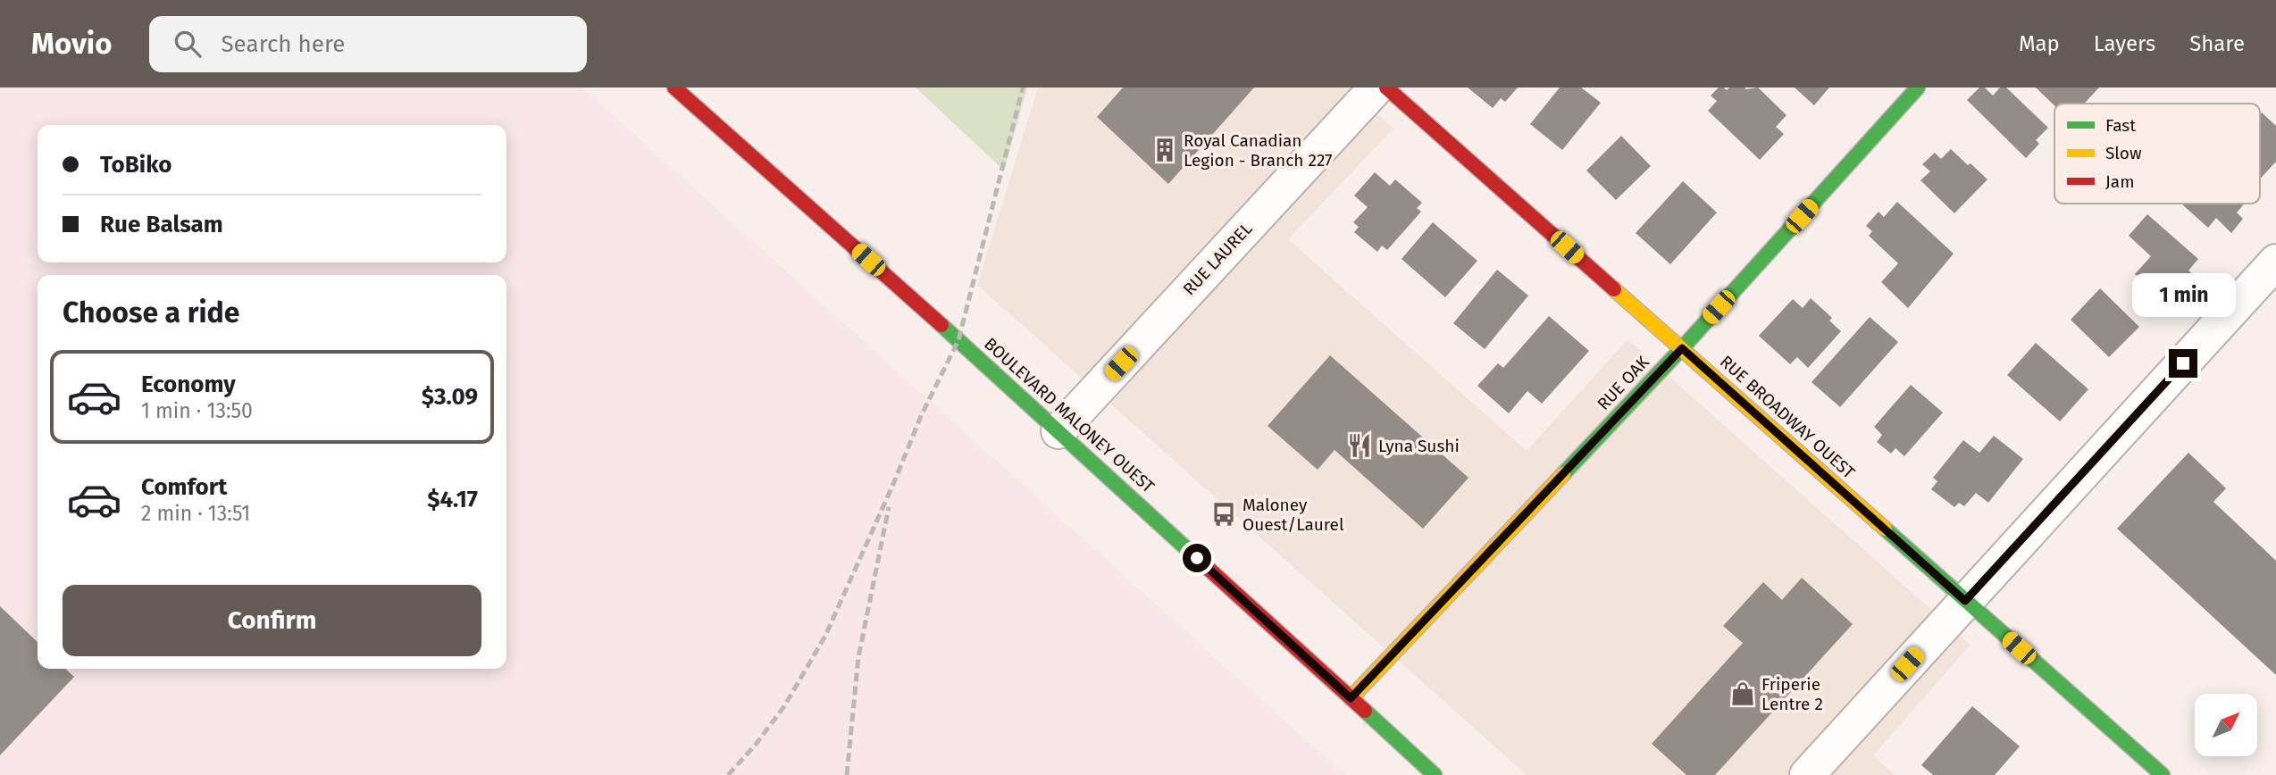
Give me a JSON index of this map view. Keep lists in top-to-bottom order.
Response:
{
  "streets": {
    "street": [
      "RUE LAUREL",
      "RUE OAK",
      "BOULEVARD MALONEY OUEST",
      "RUE BROADWAY OUEST"
    ]
  },
  "crossings": [
    ["RUE LAUREL", "BOULEVARD MALONEY OUEST"],
    ["RUE OAK", "BOULEVARD MALONEY OUEST"],
    ["RUE OAK", "RUE BROADWAY OUEST"]
  ],
  "places": {
    "building": ["Royal Canadian Legion - Branch 227"],
    "restaurant": ["Lyna Sushi"],
    "bus stop": ["Maloney Ouest/Laurel"],
    "shop": ["Friperie Lentre 2"]
  },
  "legend": ["Fast", "Slow", "Jam"],
  "north": "top right",
  "page": {
    "header": "Movio",
    "search": "Search here",
    "nav": ["Map", "Layers", "Share"],
    "banner": ["ToBiko", "Rue Balsam"],
    "bubble": "1 min",
    "heading": "Choose a ride",
    "list": [
      {
        "name": "Economy",
        "note": "1 min · 13:50",
        "value": "$3.09"
      },
      {
        "name": "Comfort",
        "note": "2 min · 13:51",
        "value": "$4.17"
      }
    ],
    "buttons": "Confirm"
  }
}
